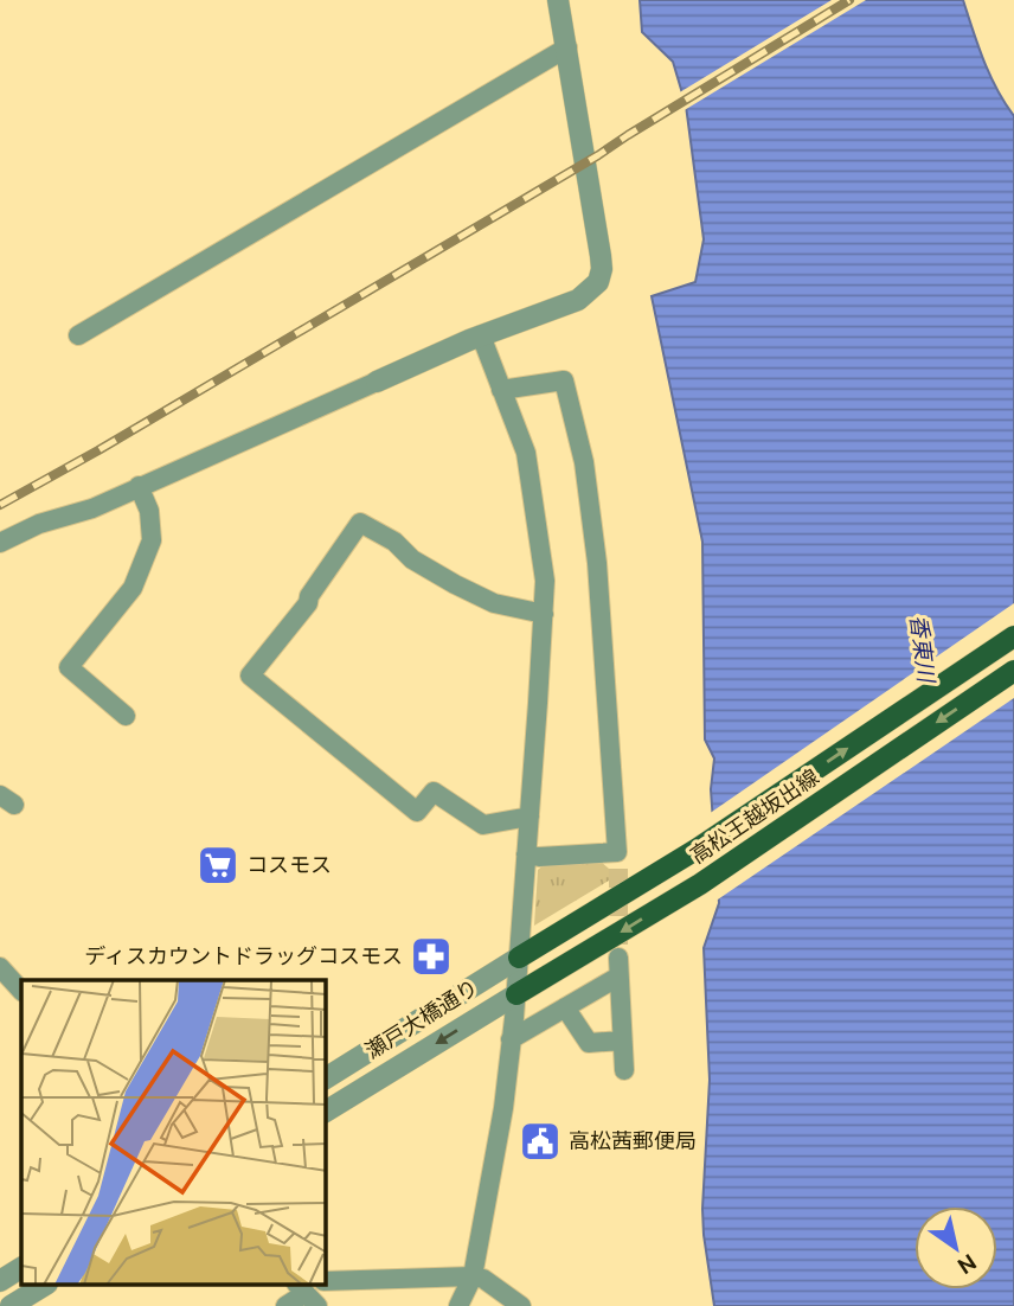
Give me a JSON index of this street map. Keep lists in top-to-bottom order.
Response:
{
  "streets": {
    "main road": ["高松王越坂出線"],
    "street": ["瀬戸大橋通り"]
  },
  "crossings": [
    ["高松王越坂出線", "瀬戸大橋通り"]
  ],
  "water": ["香東川"],
  "places": {
    "supermarket": ["コスモス"],
    "pharmacy": ["ディスカウントドラッグコスモス"],
    "public building": ["高松茜郵便局"]
  },
  "north": "bottom right"
}
